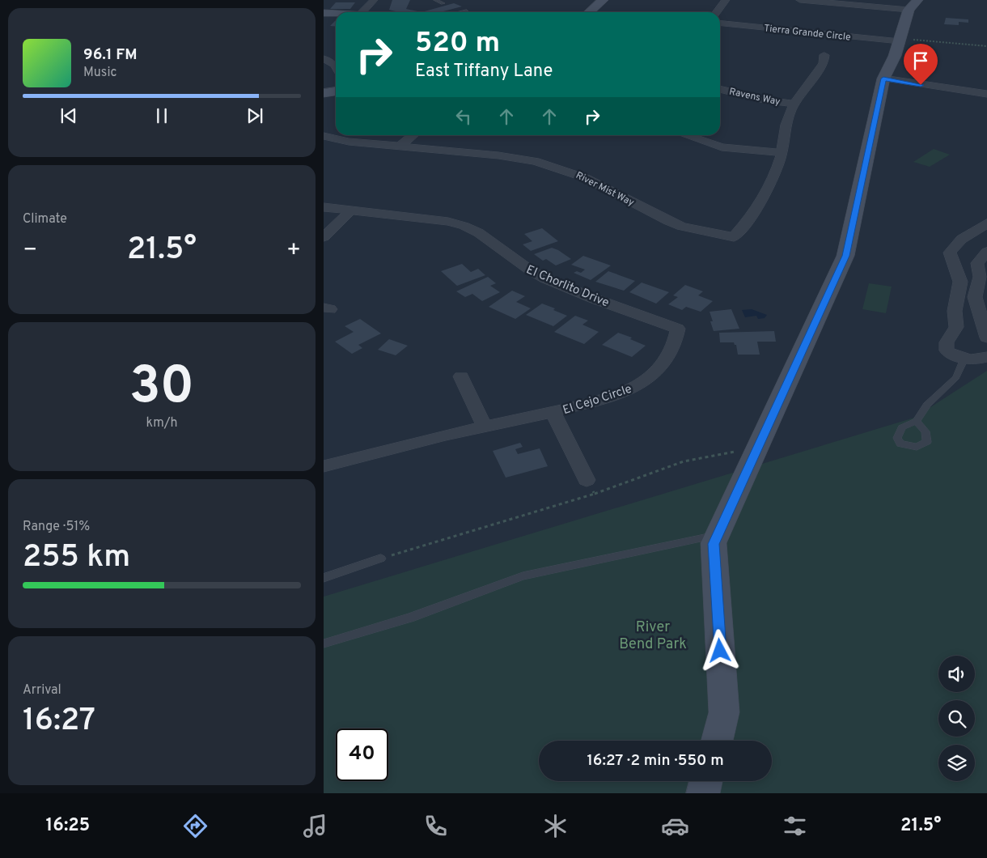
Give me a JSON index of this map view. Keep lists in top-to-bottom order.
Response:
{
  "streets": {
    "street": [
      "Tierra Grande Circle",
      "Ravens Way",
      "River Mist Way",
      "El Chorlito Drive",
      "El Cejo Circle"
    ]
  },
  "crossings": [
    ["Ravens Way", "River Mist Way"],
    ["El Chorlito Drive", "El Cejo Circle"]
  ],
  "parks": ["River Bend Park"],
  "page": {
    "turn": ["520 m", "East Tiffany Lane"],
    "song": ["96.1 FM", "Music"],
    "tile": [
      "Climate",
      ["30", "km/h"],
      ["Range · 51%", "255 km"],
      ["Arrival", "16:27"]
    ],
    "heat": ["−", "21.5°", "+"],
    "limit": "40",
    "trip": "16:27 · 2 min · 550 m",
    "tabs": ["16:25", "21.5°"]
  }
}
